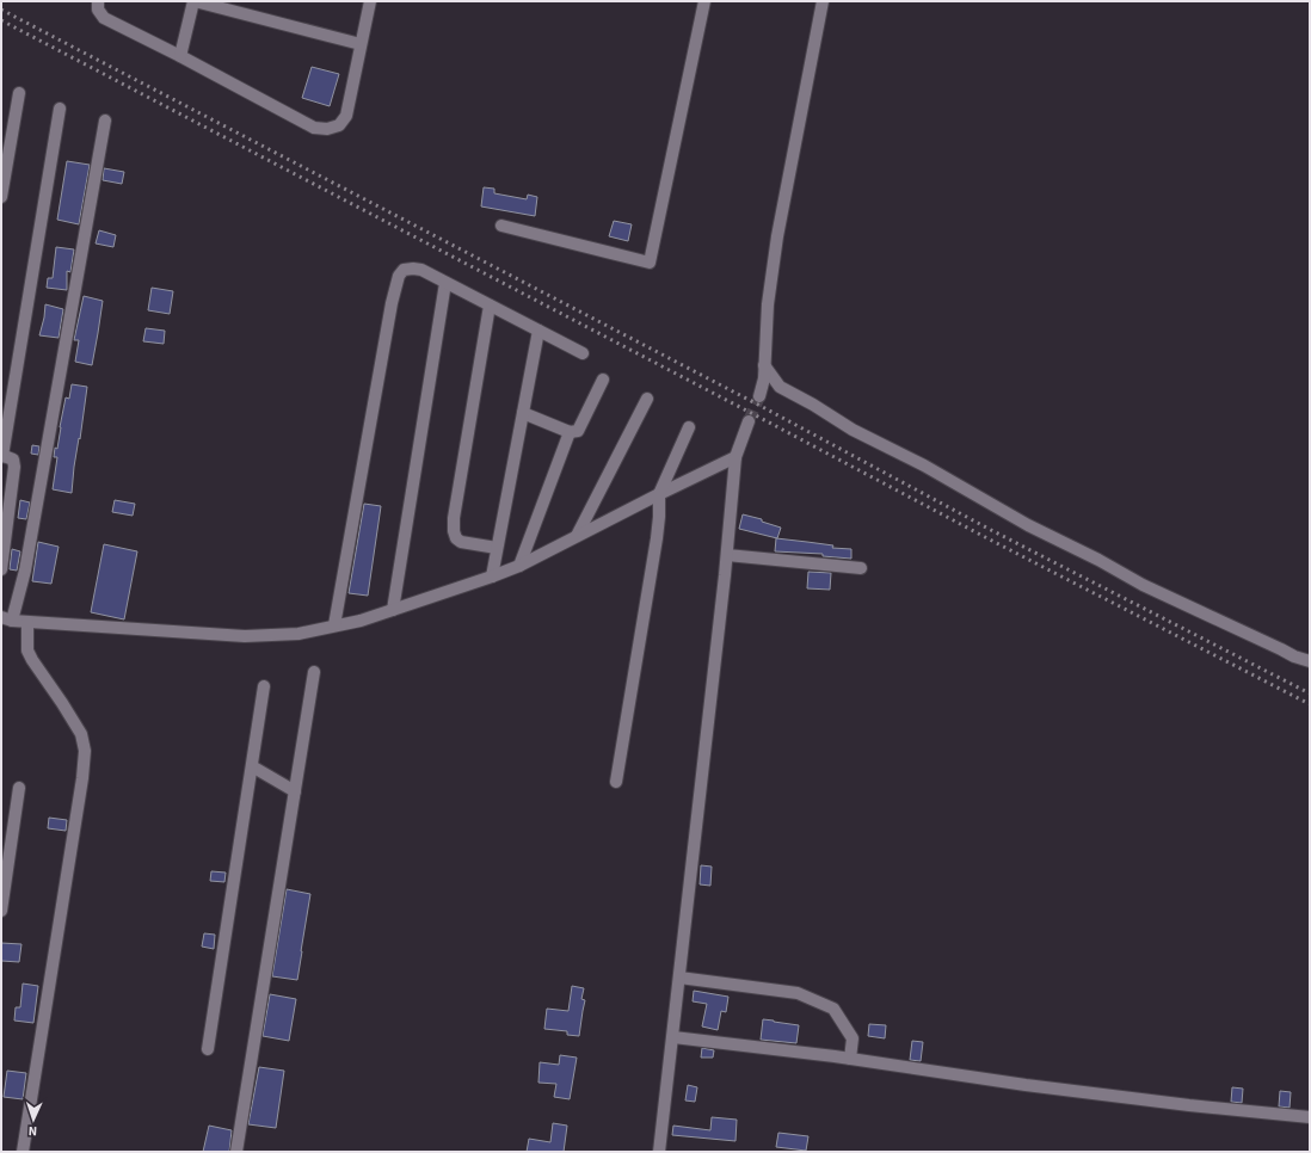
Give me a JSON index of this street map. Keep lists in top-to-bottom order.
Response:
{
  "north": "bottom"
}
